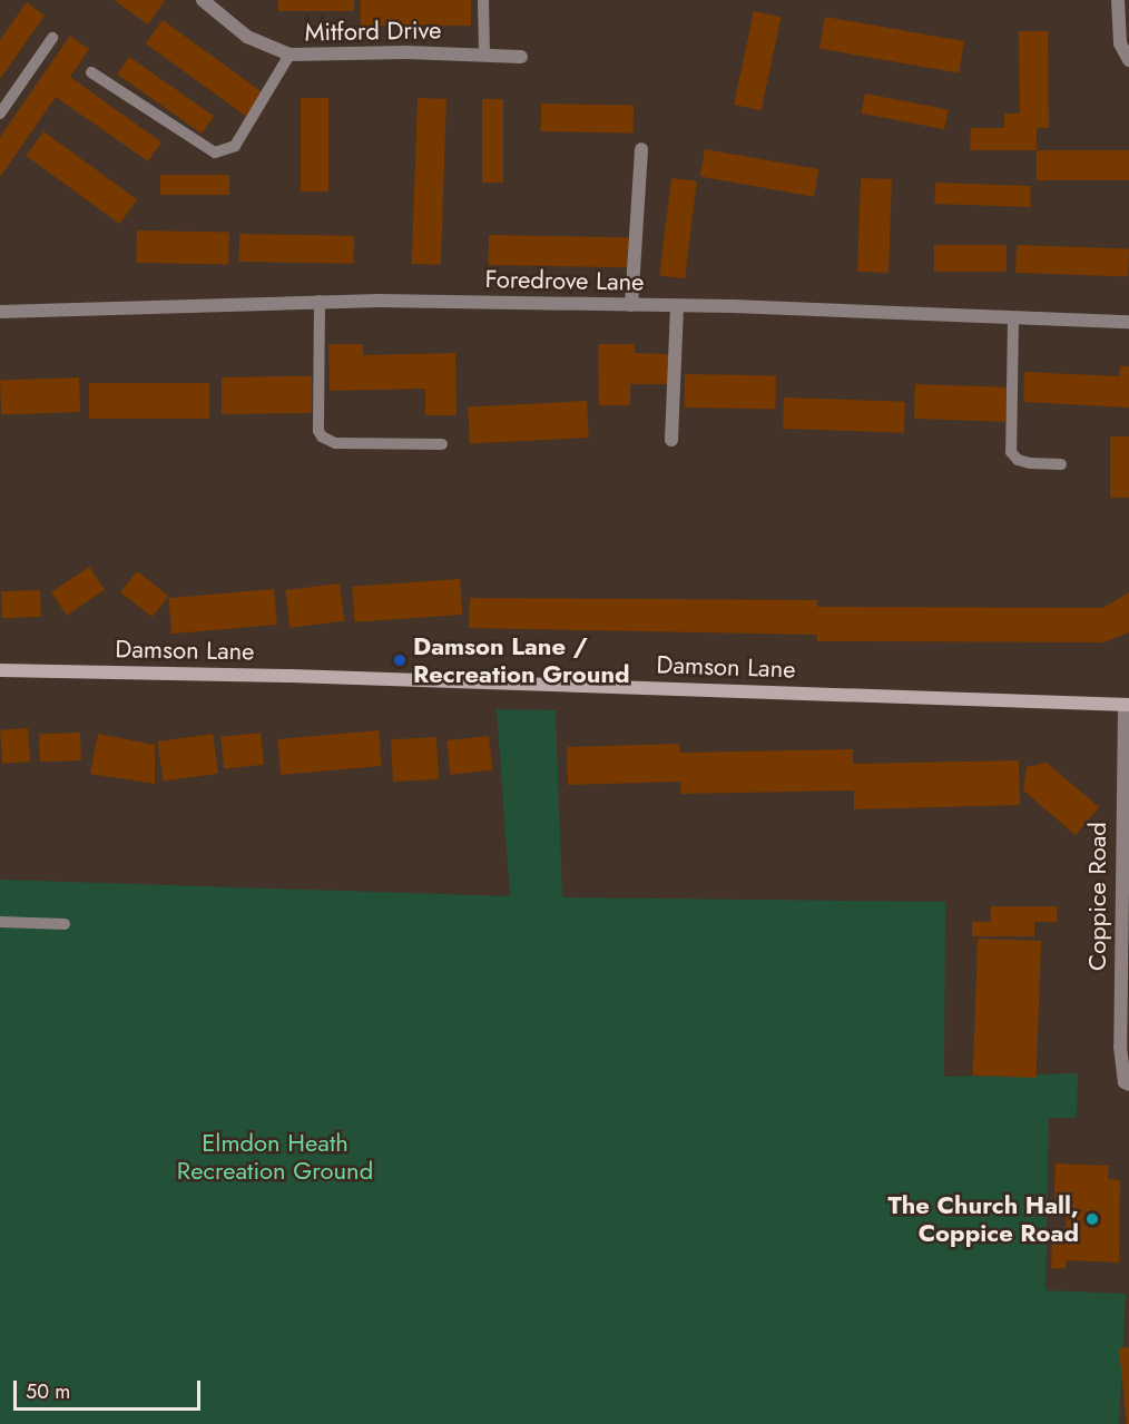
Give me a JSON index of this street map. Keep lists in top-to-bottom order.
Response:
{
  "streets": {
    "street": [
      "Mitford Drive",
      "Foredrove Lane",
      "Damson Lane",
      "Coppice Road"
    ]
  },
  "crossings": [
    ["Damson Lane", "Coppice Road"]
  ],
  "parks": ["Elmdon Heath Recreation Ground"],
  "places": ["Damson Lane / Recreation Ground", "The Church Hall, Coppice Road"],
  "scale_bar": "50 m"
}
